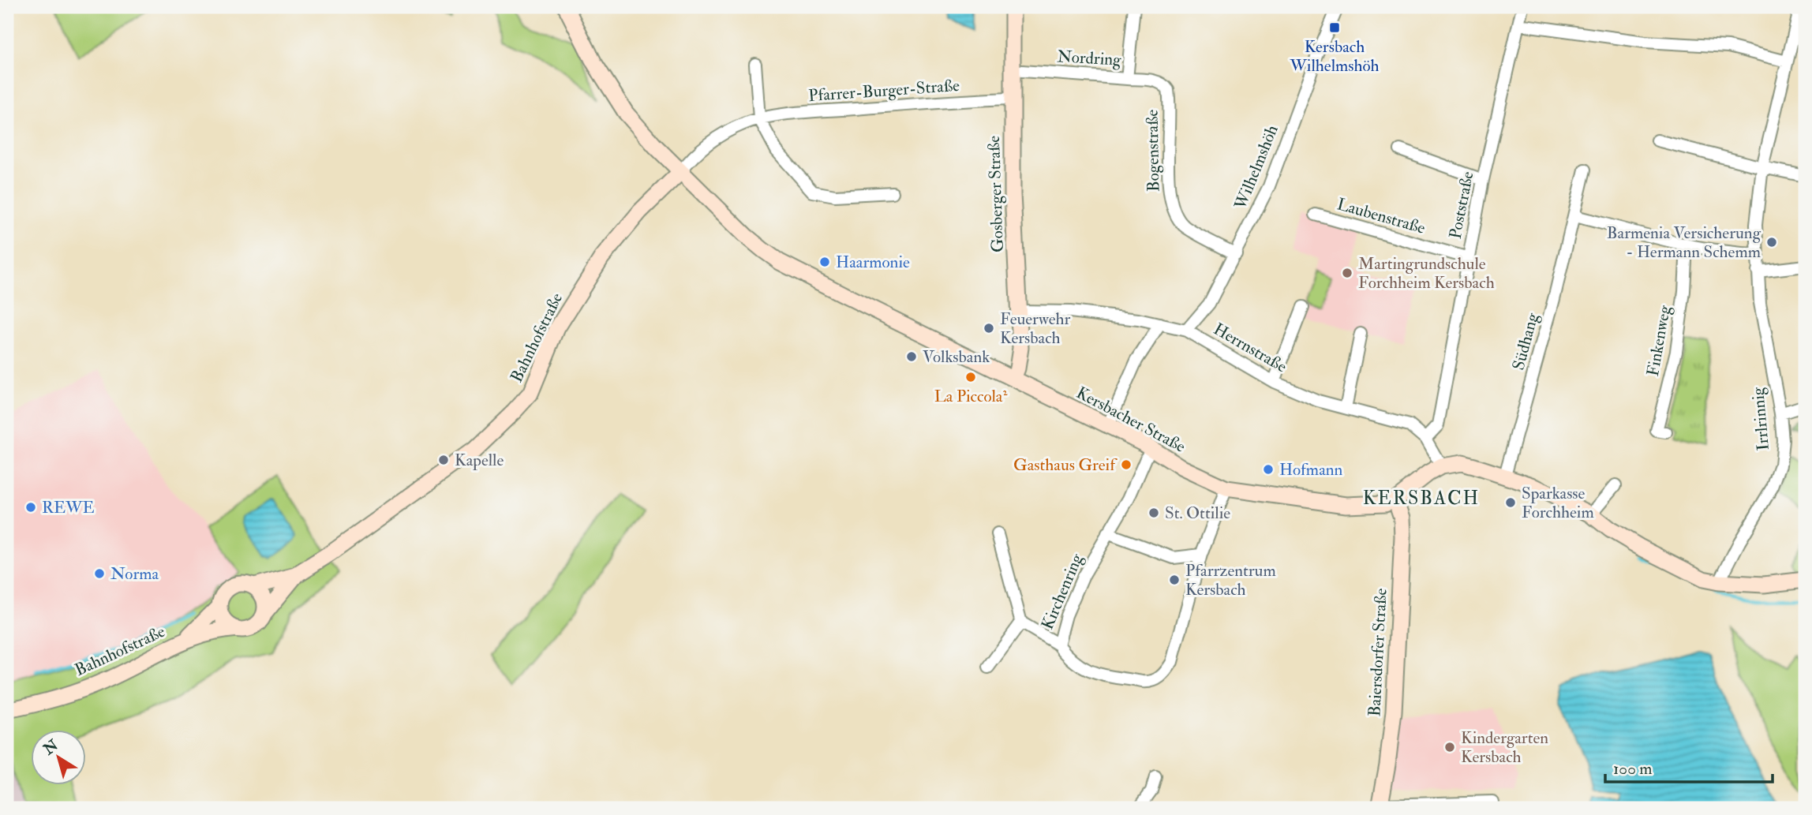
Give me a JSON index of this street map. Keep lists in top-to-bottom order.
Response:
{
  "streets": {
    "street": [
      "Nordring",
      "Pfarrer-Burger-Straße",
      "Bogenstraße",
      "Wilhelmshöh",
      "Gosberger Straße",
      "Poststraße",
      "Laubenstraße",
      "Bahnhofstraße",
      "Finkenweg",
      "Südhang",
      "Herrnstraße",
      "Irrlrinnig",
      "Kersbacher Straße",
      "Kirchenring",
      "Baiersdorfer Straße"
    ]
  },
  "crossings": [
    ["Nordring", "Bogenstraße"],
    ["Nordring", "Gosberger Straße"],
    ["Pfarrer-Burger-Straße", "Gosberger Straße"],
    ["Pfarrer-Burger-Straße", "Bahnhofstraße"],
    ["Pfarrer-Burger-Straße", "Kersbacher Straße"],
    ["Bogenstraße", "Wilhelmshöh"],
    ["Wilhelmshöh", "Herrnstraße"],
    ["Gosberger Straße", "Herrnstraße"],
    ["Gosberger Straße", "Kersbacher Straße"],
    ["Poststraße", "Laubenstraße"],
    ["Poststraße", "Herrnstraße"],
    ["Bahnhofstraße", "Kersbacher Straße"],
    ["Herrnstraße", "Kersbacher Straße"],
    ["Kersbacher Straße", "Kirchenring"],
    ["Kersbacher Straße", "Baiersdorfer Straße"]
  ],
  "districts": ["KERSBACH"],
  "places": {
    "transit": ["Kersbach Wilhelmshöh"],
    "other": [
      "Barmenia Versicherung - Hermann Schemm",
      "Haarmonie",
      "Martingrundschule Forchheim Kersbach",
      "Feuerwehr Kersbach",
      "Volksbank",
      "La Piccola²",
      "Kapelle",
      "Gasthaus Greif",
      "Hofmann",
      "Sparkasse Forchheim",
      "REWE",
      "St. Ottilie",
      "Norma",
      "Pfarrzentrum Kersbach",
      "Kindergarten Kersbach"
    ]
  },
  "scale_bar": "100 m",
  "north": "top left"
}
